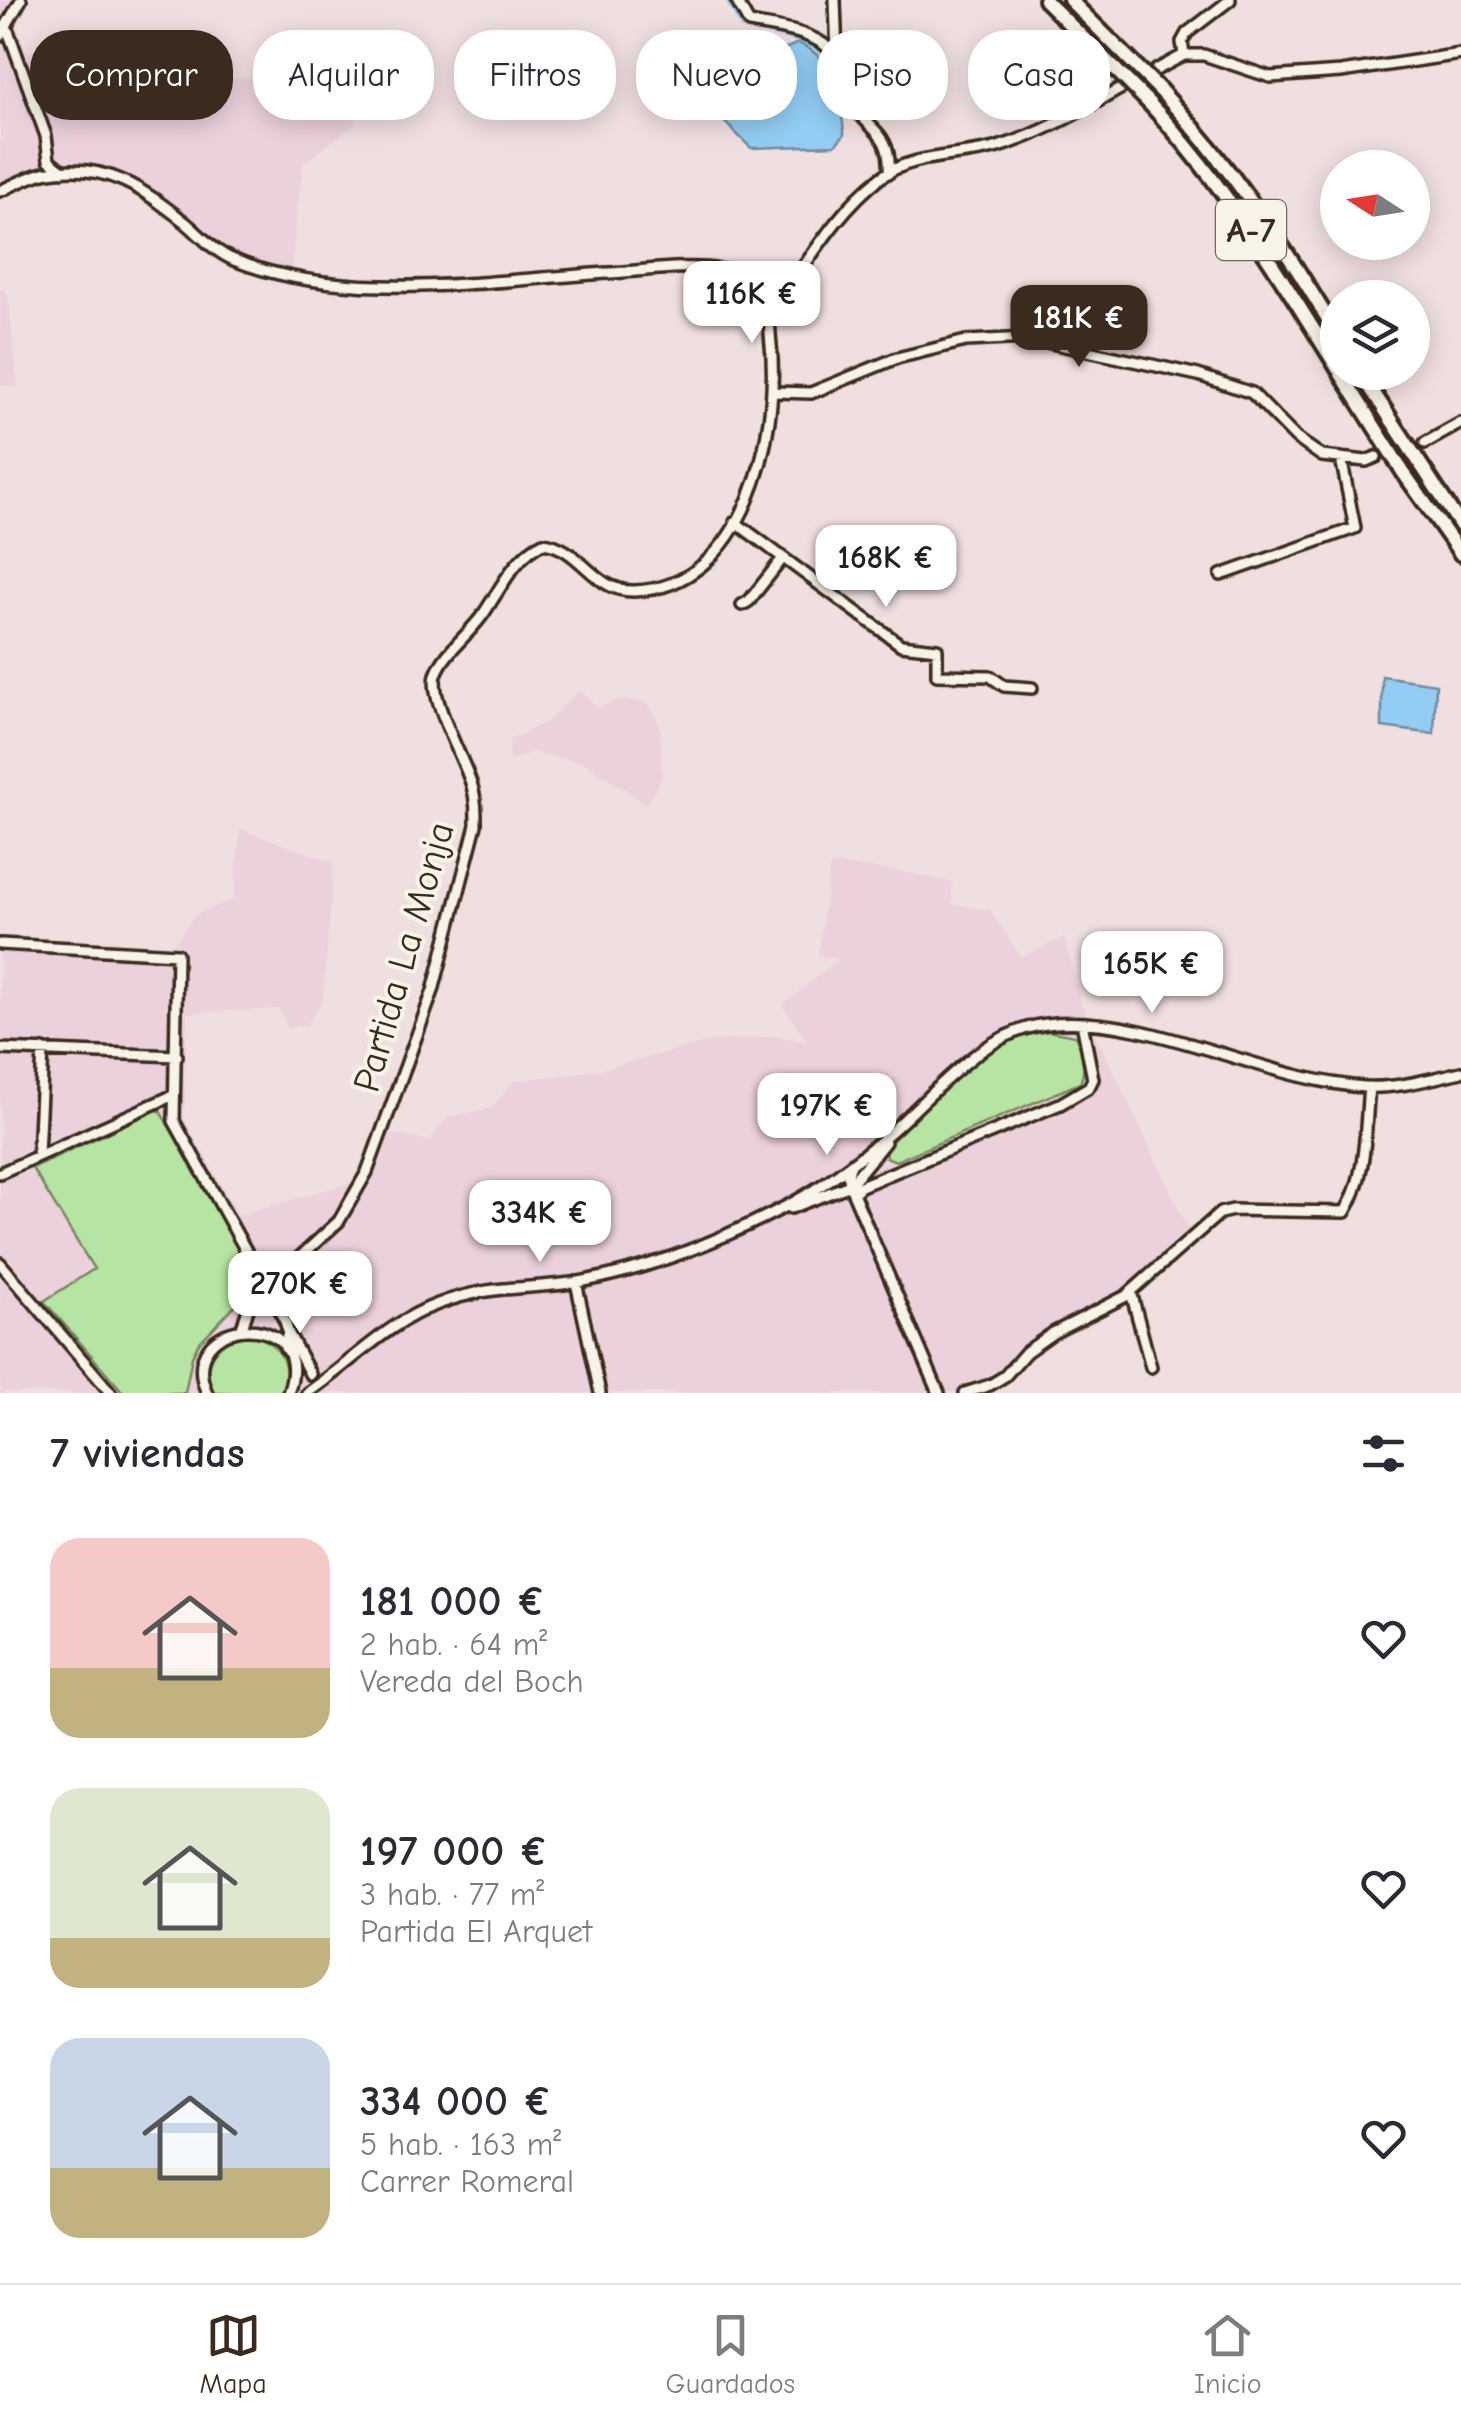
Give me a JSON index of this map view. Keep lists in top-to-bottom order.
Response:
{
  "streets": {
    "highway": ["A-7"],
    "street": ["Partida La Monja"]
  },
  "north": "left",
  "page": {
    "chip": [
      "Comprar",
      "Alquilar",
      "Filtros",
      "Nuevo",
      "Piso",
      "Casa"
    ],
    "price": [
      "116K €",
      "181K €",
      "168K €",
      "165K €",
      "197K €",
      "334K €",
      "270K €"
    ],
    "heading": "7 viviendas",
    "list": [
      {
        "name": "181 000 €",
        "note": "2 hab. · 64 m² · Vereda del Boch"
      },
      {
        "name": "197 000 €",
        "note": "3 hab. · 77 m² · Partida El Arquet"
      },
      {
        "name": "334 000 €",
        "note": "5 hab. · 163 m² · Carrer Romeral"
      }
    ],
    "tabs": ["Mapa", "Guardados", "Inicio"]
  }
}
